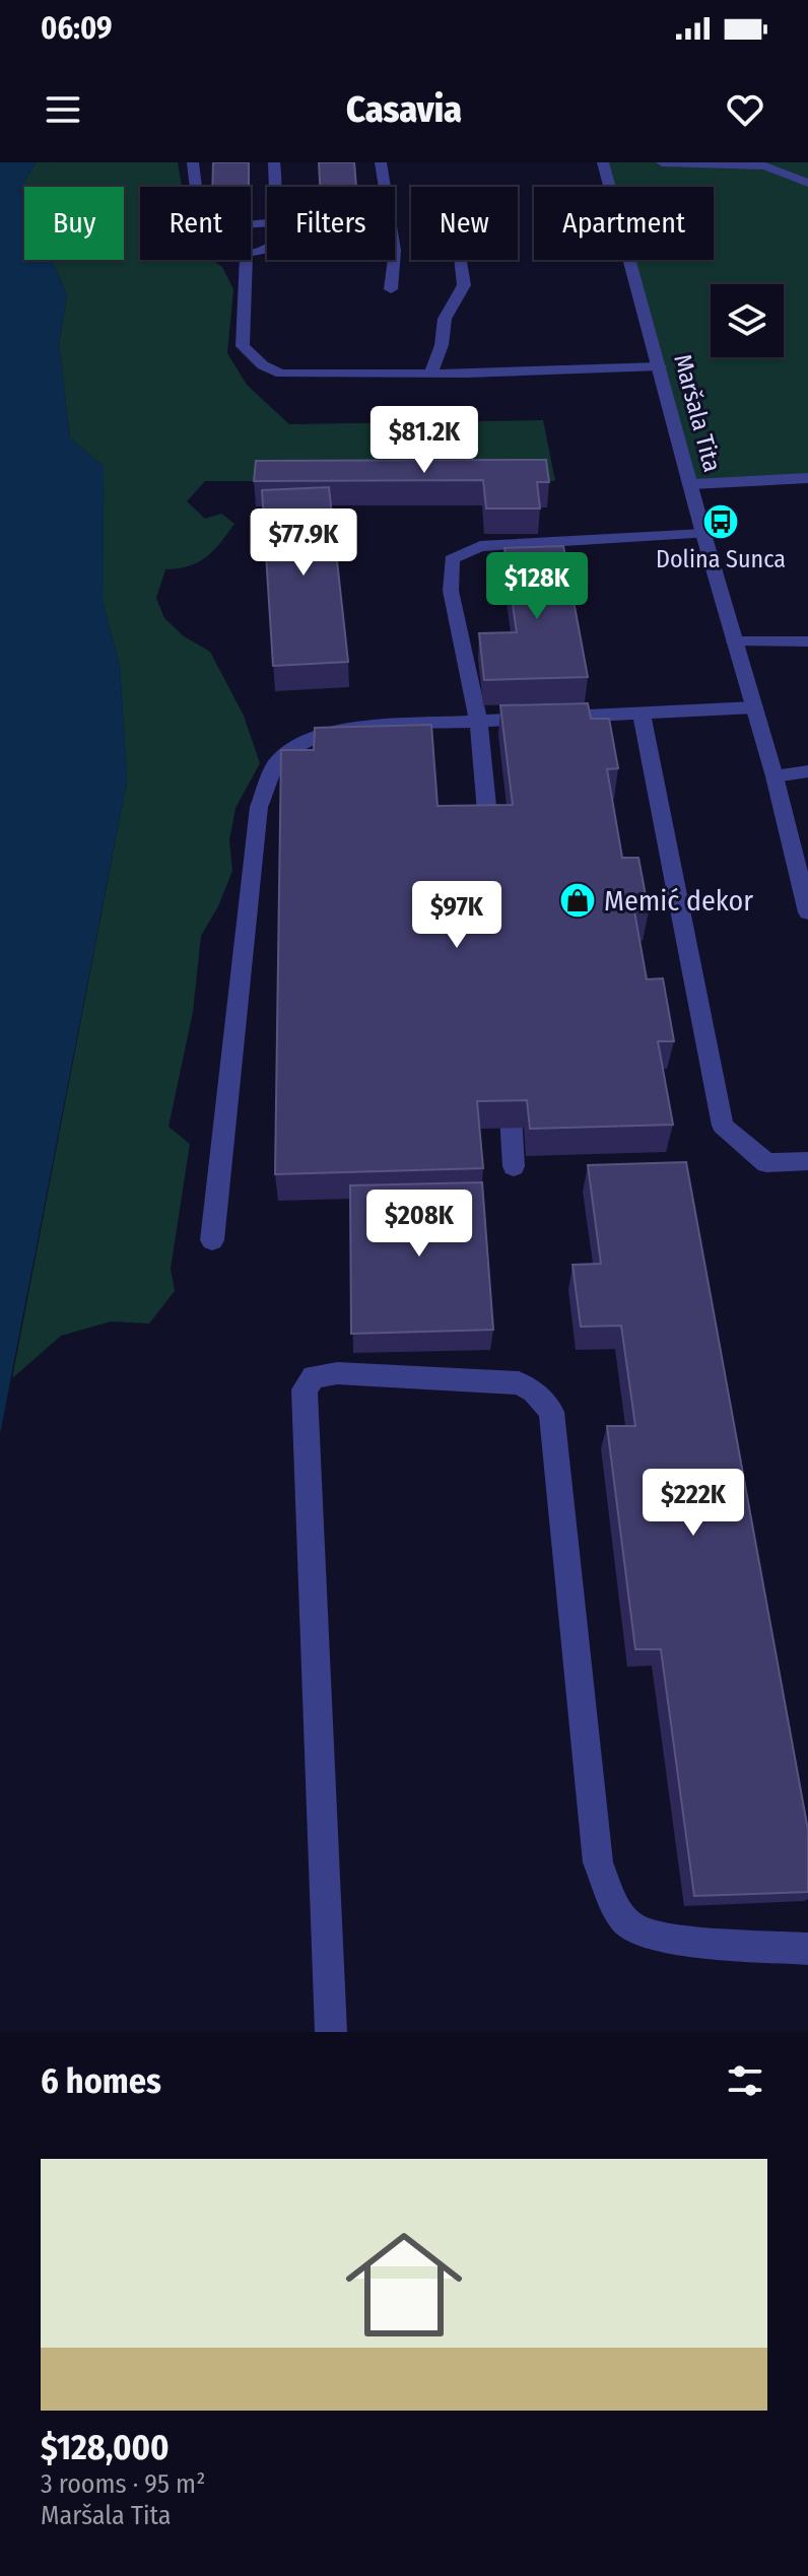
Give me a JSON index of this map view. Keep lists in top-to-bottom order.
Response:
{
  "streets": {
    "street": ["Maršala Tita"]
  },
  "places": {
    "bus stop": ["Dolina Sunca"],
    "shop": ["Memić dekor"]
  },
  "page": {
    "status": "06:09",
    "header": "Casavia",
    "chip": [
      "Buy",
      "Rent",
      "Filters",
      "New",
      "Apartment"
    ],
    "price": [
      "$81.2K",
      "$77.9K",
      "$128K",
      "$97K",
      "$208K",
      "$222K"
    ],
    "heading": "6 homes",
    "list": [
      {
        "name": "$128,000",
        "note": "3 rooms · 95 m² · Maršala Tita"
      }
    ]
  }
}
